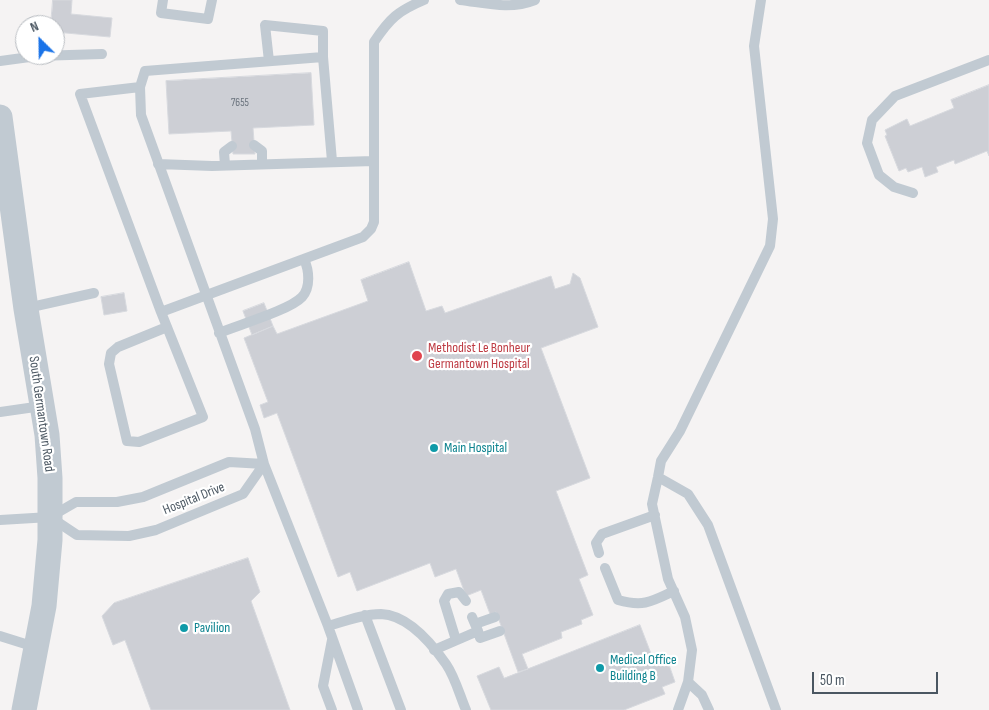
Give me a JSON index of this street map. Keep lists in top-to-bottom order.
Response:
{
  "streets": {
    "street": ["South Germantown Road"],
    "lane": ["Hospital Drive"]
  },
  "crossings": [
    ["South Germantown Road", "Hospital Drive"]
  ],
  "places": [
    "Methodist Le Bonheur Germantown Hospital",
    "Main Hospital",
    "Pavilion",
    "Medical Office Building B"
  ],
  "house_numbers": ["7655"],
  "scale_bar": "50 m",
  "north": "top left"
}
